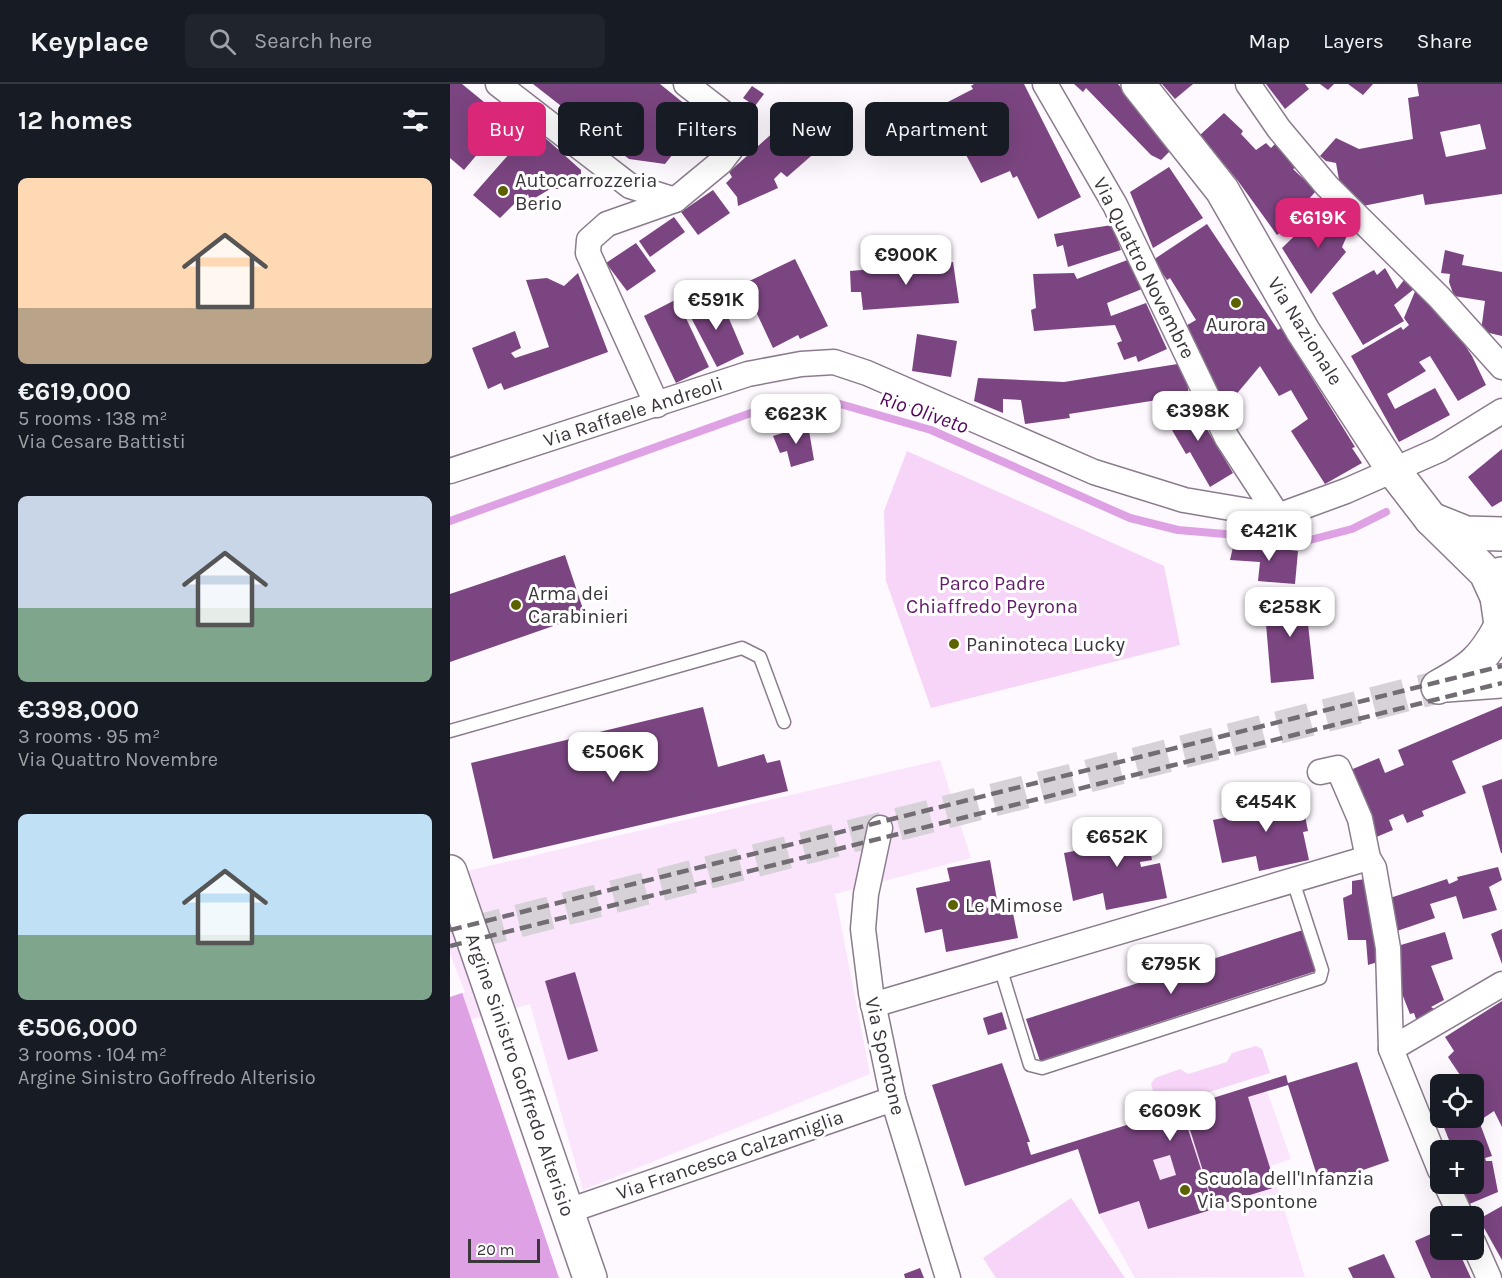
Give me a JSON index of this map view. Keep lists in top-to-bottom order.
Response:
{
  "streets": {
    "main road": ["Via Nazionale", "Argine Sinistro Goffredo Alterisio"],
    "street": [
      "Via Quattro Novembre",
      "Via Raffaele Andreoli",
      "Via Spontone",
      "Via Francesca Calzamiglia"
    ]
  },
  "crossings": [
    ["Via Quattro Novembre", "Via Raffaele Andreoli"],
    ["Via Spontone", "Via Francesca Calzamiglia"],
    ["Argine Sinistro Goffredo Alterisio", "Via Francesca Calzamiglia"]
  ],
  "water": ["Rio Oliveto"],
  "parks": ["Parco Padre Chiaffredo Peyrona"],
  "places": [
    "Autocarrozzeria Berio",
    "Aurora",
    "Arma dei Carabinieri",
    "Paninoteca Lucky",
    "Le Mimose",
    "Scuola dell'Infanzia Via Spontone"
  ],
  "scale_bar": "20 m",
  "page": {
    "header": "Keyplace",
    "search": "Search here",
    "nav": ["Map", "Layers", "Share"],
    "heading": "12 homes",
    "chip": [
      "Buy",
      "Rent",
      "Filters",
      "New",
      "Apartment"
    ],
    "list": [
      {
        "name": "€619,000",
        "note": "5 rooms · 138 m² · Via Cesare Battisti"
      },
      {
        "name": "€398,000",
        "note": "3 rooms · 95 m² · Via Quattro Novembre"
      },
      {
        "name": "€506,000",
        "note": "3 rooms · 104 m² · Argine Sinistro Goffredo Alterisio"
      }
    ],
    "price": [
      "€619K",
      "€900K",
      "€591K",
      "€398K",
      "€623K",
      "€421K",
      "€258K",
      "€506K",
      "€454K",
      "€652K",
      "€795K",
      "€609K"
    ],
    "map_buttons": ["+", "−"],
    "scale": "20 m"
  }
}
